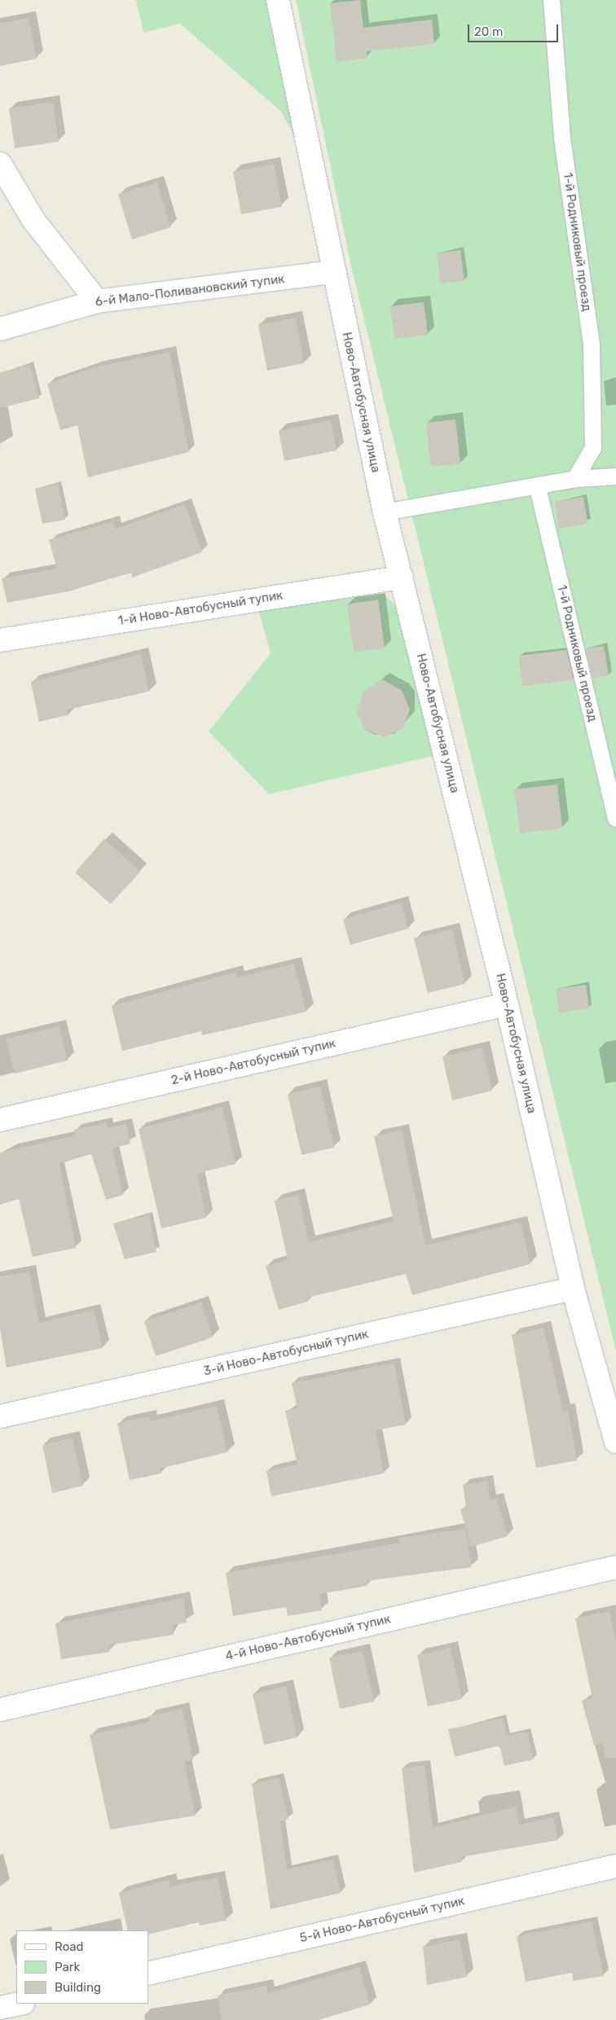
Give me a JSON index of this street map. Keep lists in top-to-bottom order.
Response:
{
  "streets": {
    "street": [
      "6-й Мало-Поливановский тупик",
      "Ново-Автобусная улица",
      "1-й Ново-Автобусный тупик",
      "2-й Ново-Автобусный тупик",
      "3-й Ново-Автобусный тупик",
      "4-й Ново-Автобусный тупик",
      "5-й Ново-Автобусный тупик"
    ],
    "lane": ["1-й Родниковый проезд"]
  },
  "crossings": [
    ["6-й Мало-Поливановский тупик", "Ново-Автобусная улица"],
    ["Ново-Автобусная улица", "1-й Ново-Автобусный тупик"],
    ["Ново-Автобусная улица", "2-й Ново-Автобусный тупик"],
    ["Ново-Автобусная улица", "3-й Ново-Автобусный тупик"]
  ],
  "legend": ["Road", "Park", "Building"],
  "scale_bar": "20 m"
}
